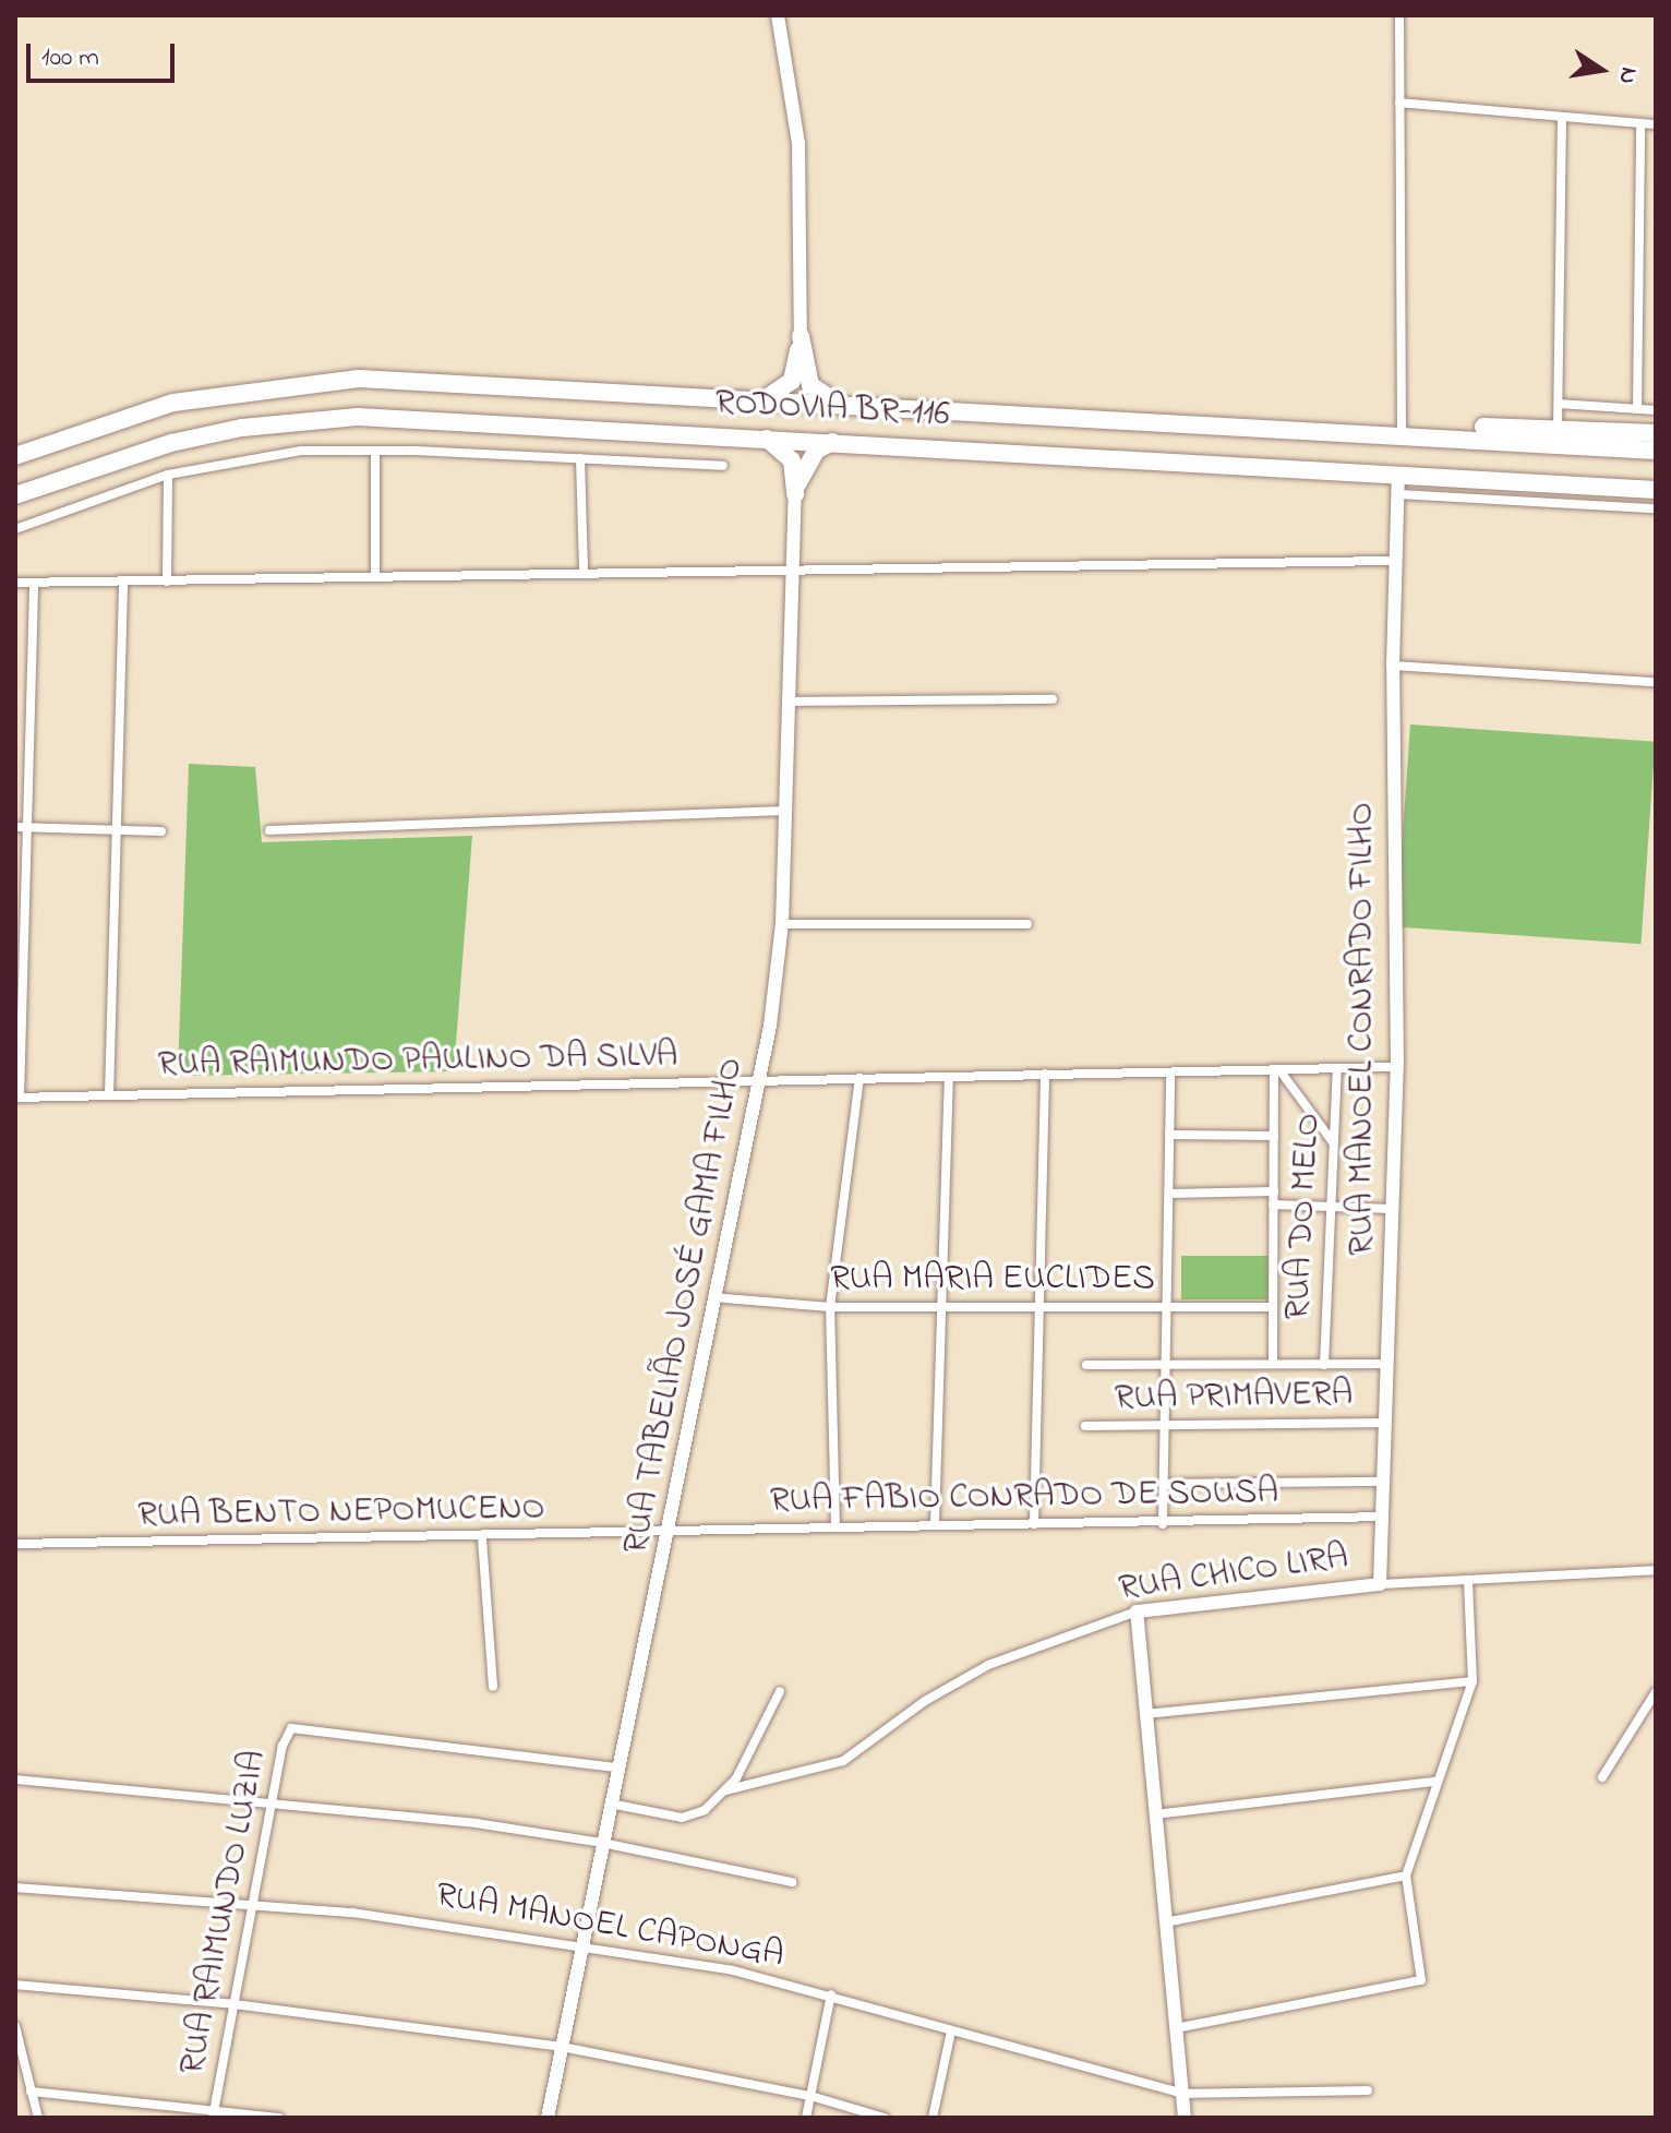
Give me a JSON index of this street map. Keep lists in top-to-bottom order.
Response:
{
  "streets": {
    "highway": ["RODOVIA BR-116"],
    "street": [
      "RUA MANOEL CONRADO FILHO",
      "RUA RAIMUNDO PAULINO DA SILVA",
      "RUA DO MELO",
      "RUA MARIA EUCLIDES",
      "RUA TABELIÃO JOSÉ GAMA FILHO",
      "RUA PRIMAVERA",
      "RUA FABIO CONRADO DE SOUSA",
      "RUA BENTO NEPOMUCENO",
      "RUA CHICO LIRA",
      "RUA RAIMUNDO LUZIA",
      "RUA MANOEL CAPONGA"
    ]
  },
  "crossings": [
    ["RODOVIA BR-116", "RUA MANOEL CONRADO FILHO"],
    ["RUA MANOEL CONRADO FILHO", "RUA RAIMUNDO PAULINO DA SILVA"],
    ["RUA MANOEL CONRADO FILHO", "RUA PRIMAVERA"],
    ["RUA MANOEL CONRADO FILHO", "RUA FABIO CONRADO DE SOUSA"],
    ["RUA MANOEL CONRADO FILHO", "RUA CHICO LIRA"],
    ["RUA RAIMUNDO PAULINO DA SILVA", "RUA DO MELO"],
    ["RUA RAIMUNDO PAULINO DA SILVA", "RUA TABELIÃO JOSÉ GAMA FILHO"],
    ["RUA MARIA EUCLIDES", "RUA TABELIÃO JOSÉ GAMA FILHO"],
    ["RUA TABELIÃO JOSÉ GAMA FILHO", "RUA FABIO CONRADO DE SOUSA"],
    ["RUA TABELIÃO JOSÉ GAMA FILHO", "RUA BENTO NEPOMUCENO"],
    ["RUA TABELIÃO JOSÉ GAMA FILHO", "RUA CHICO LIRA"],
    ["RUA TABELIÃO JOSÉ GAMA FILHO", "RUA RAIMUNDO LUZIA"],
    ["RUA TABELIÃO JOSÉ GAMA FILHO", "RUA MANOEL CAPONGA"],
    ["RUA FABIO CONRADO DE SOUSA", "RUA BENTO NEPOMUCENO"],
    ["RUA RAIMUNDO LUZIA", "RUA MANOEL CAPONGA"]
  ],
  "scale_bar": "100 m",
  "north": "right"
}
